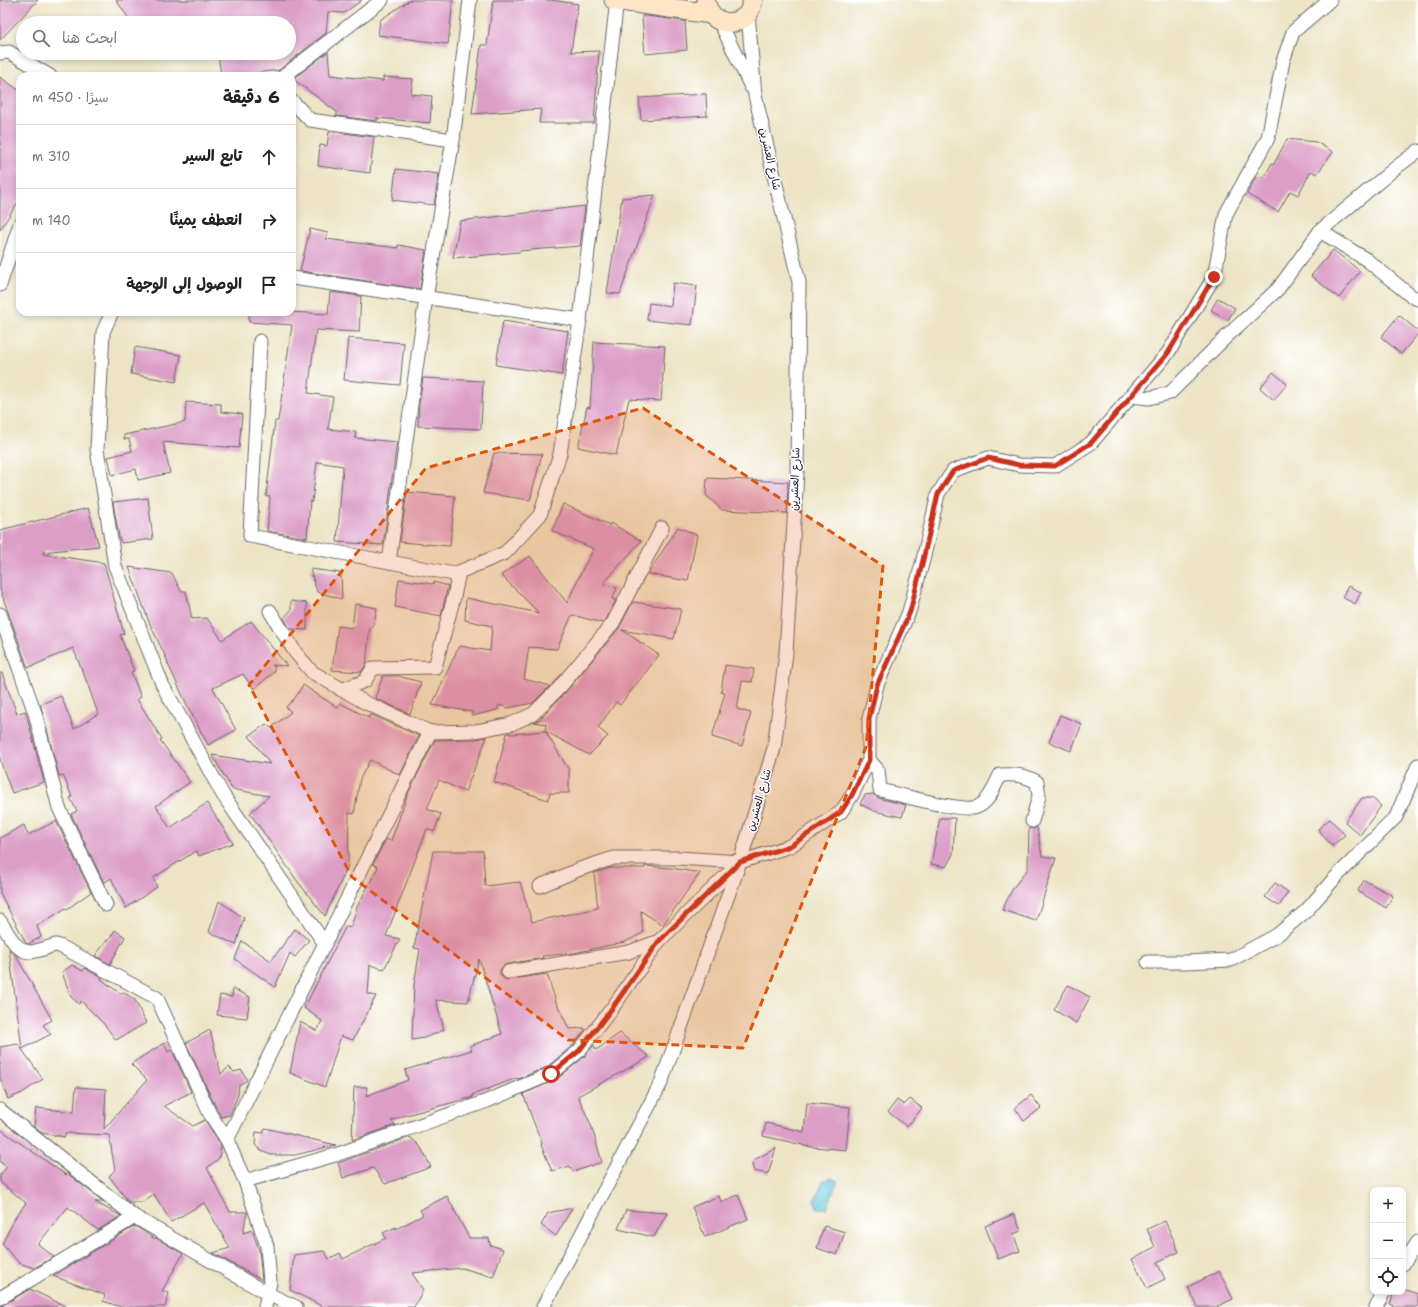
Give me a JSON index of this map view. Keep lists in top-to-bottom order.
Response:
{
  "streets": {
    "street": ["شارع العشرين"]
  },
  "page": {
    "search": "ابحث هنا",
    "heading": ["6 دقيقة", "سيرًا · 450 m"],
    "list": [
      ["تابع السير", "310 m"],
      ["انعطف يمينًا", "140 m"],
      "الوصول إلى الوجهة"
    ],
    "map_buttons": ["+", "−"]
  }
}
